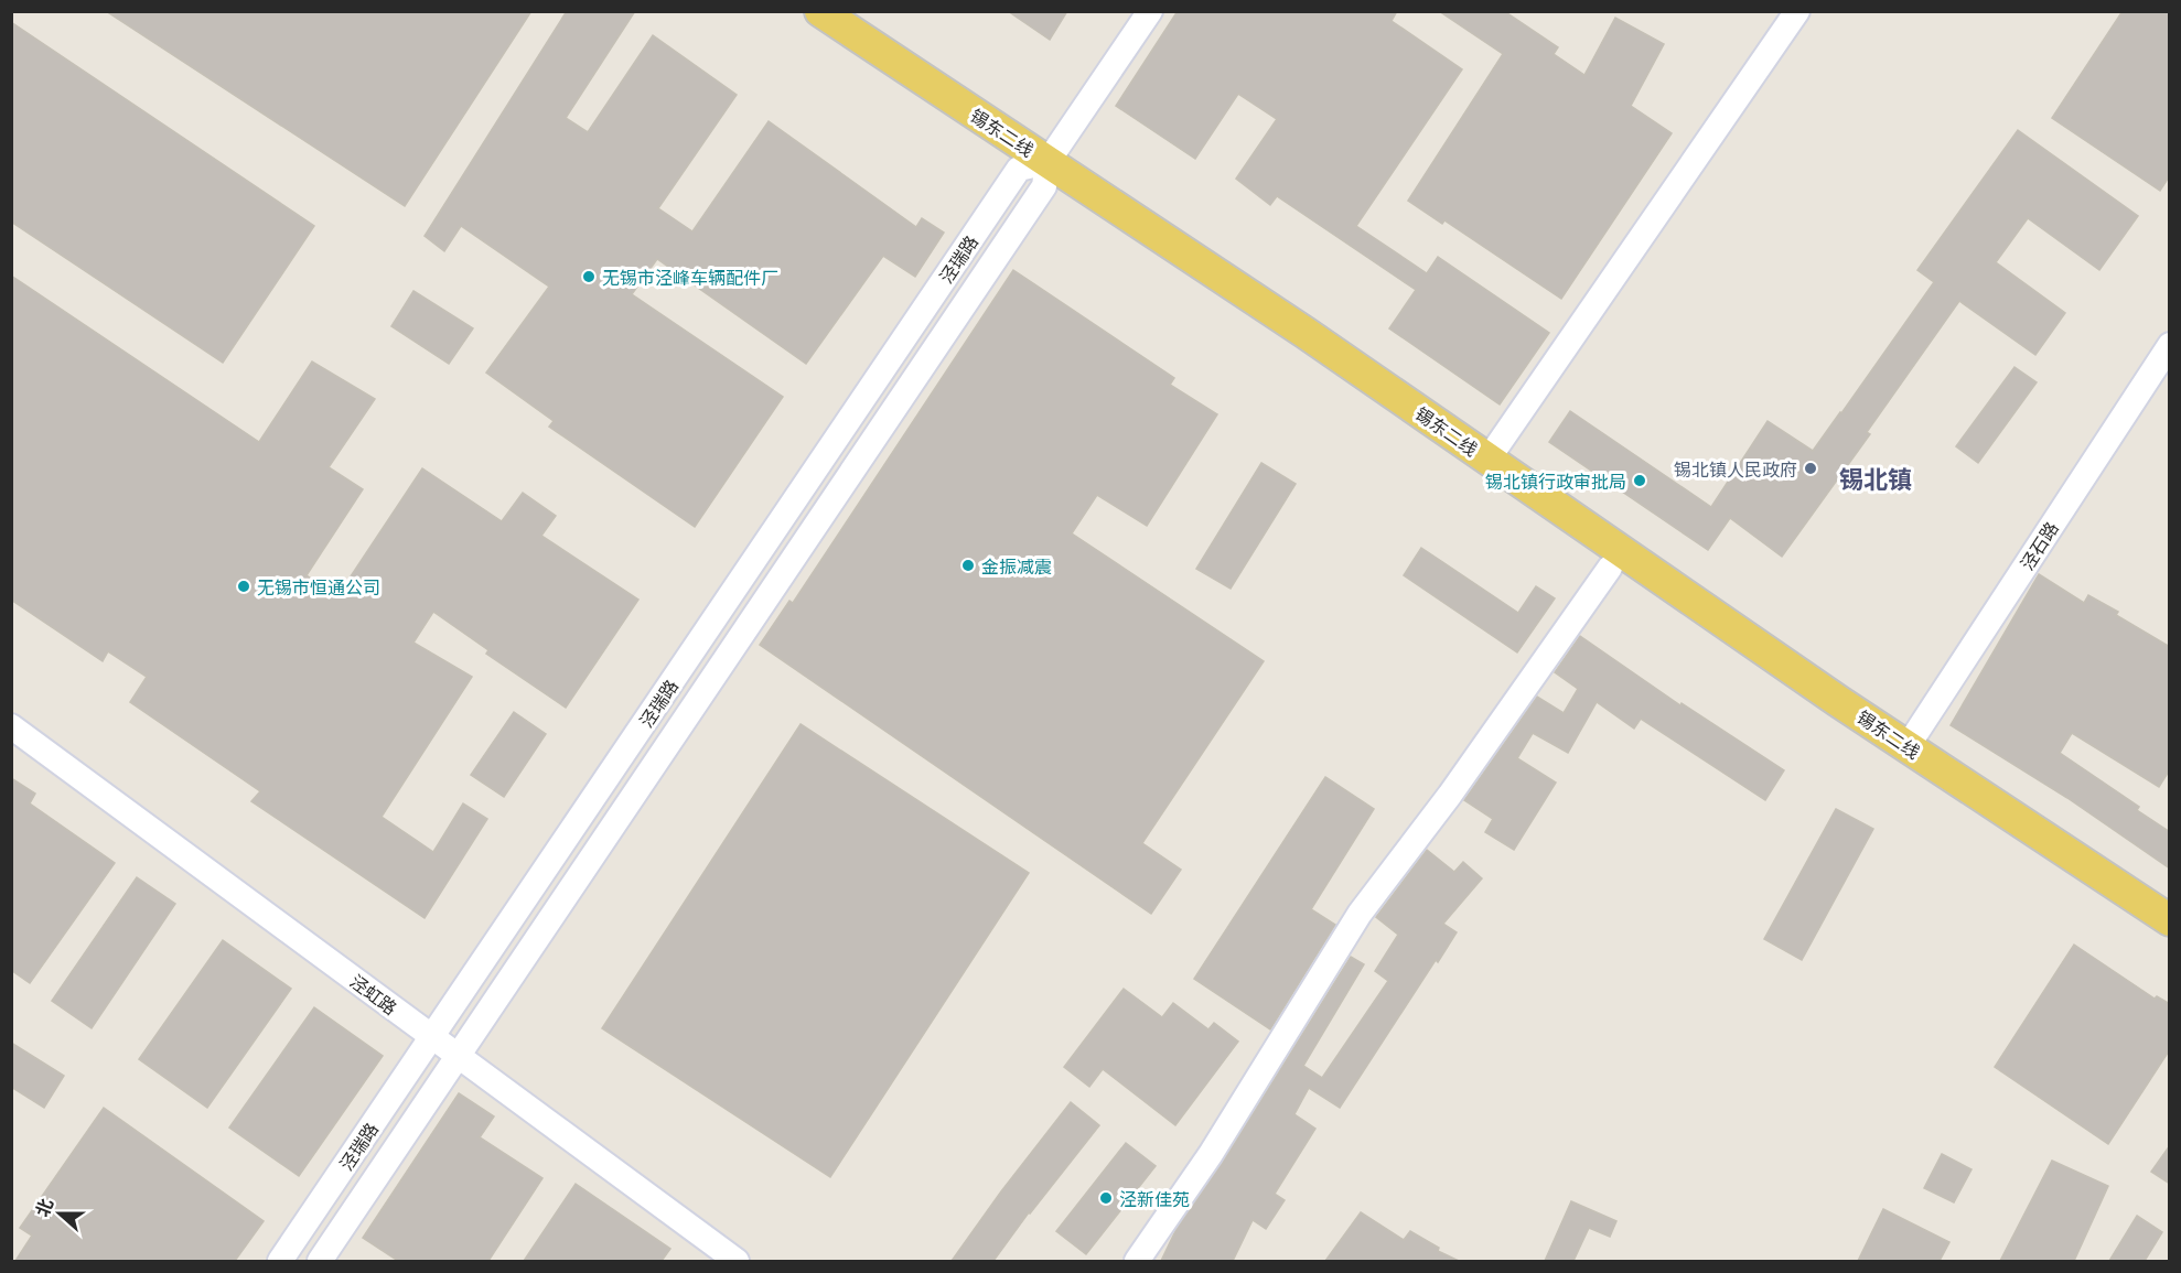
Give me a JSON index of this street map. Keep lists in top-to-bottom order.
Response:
{
  "streets": {
    "main road": ["锡东二线"],
    "street": ["泾瑞路", "泾石路", "泾虹路"]
  },
  "crossings": [
    ["锡东二线", "泾瑞路"],
    ["锡东二线", "泾石路"],
    ["泾瑞路", "泾虹路"]
  ],
  "districts": ["锡北镇"],
  "places": [
    "无锡市泾峰车辆配件厂",
    "锡北镇人民政府",
    "锡北镇行政审批局",
    "金振减震",
    "无锡市恒通公司",
    "泾新佳苑"
  ],
  "north": "left"
}
